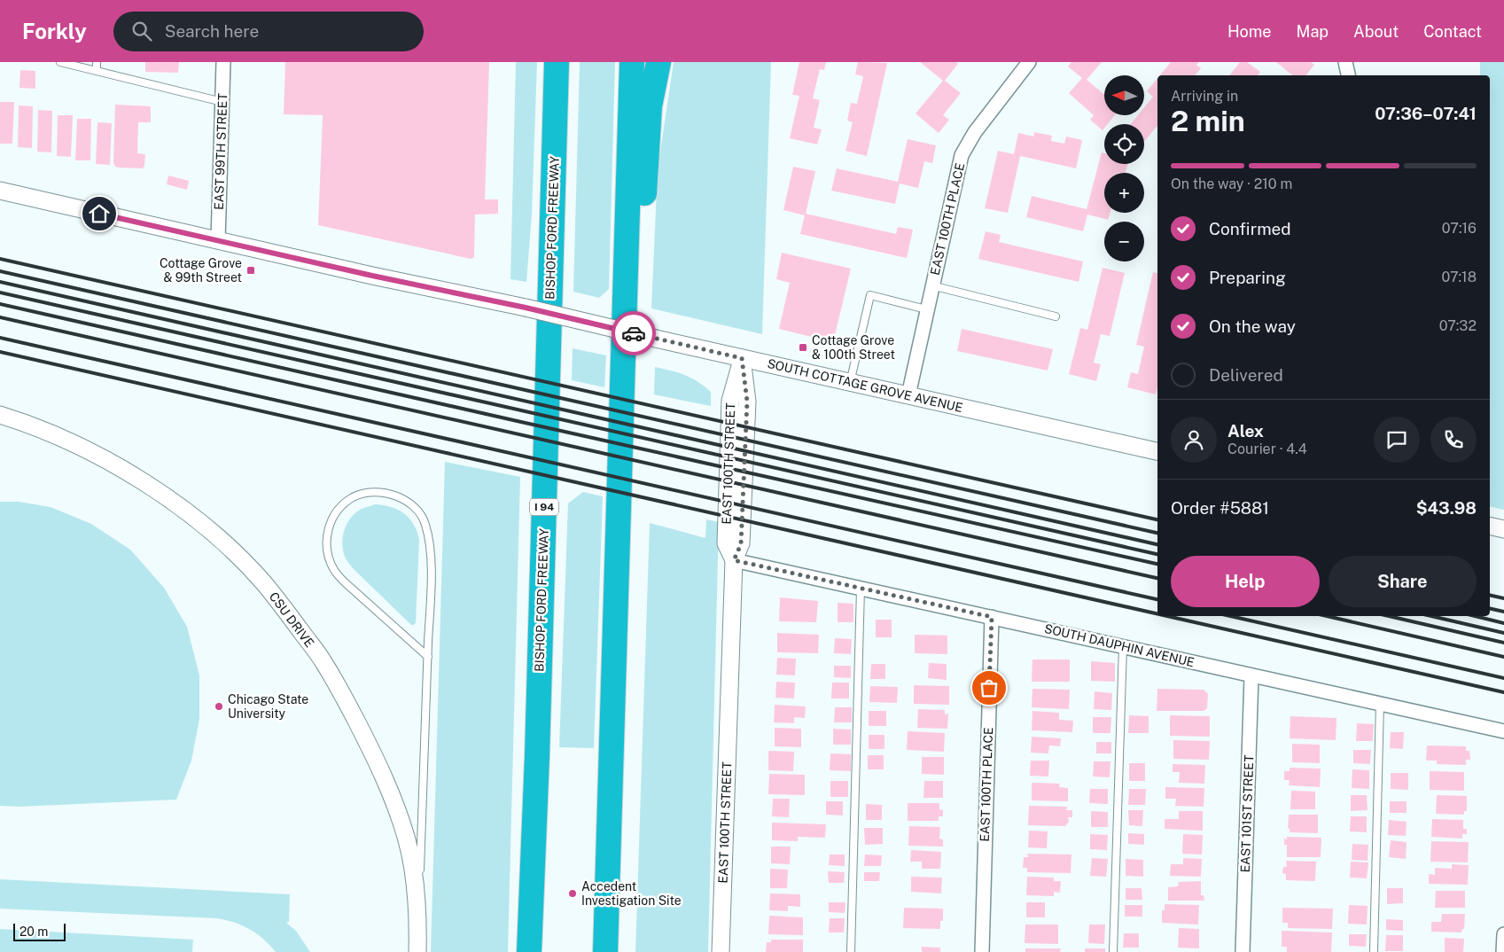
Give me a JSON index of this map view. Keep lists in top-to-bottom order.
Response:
{
  "streets": {
    "highway": ["BISHOP FORD FREEWAY", "I 94"],
    "street": [
      "EAST 99TH STREET",
      "EAST 100TH PLACE",
      "SOUTH COTTAGE GROVE AVENUE",
      "EAST 100TH STREET",
      "CSU DRIVE",
      "SOUTH DAUPHIN AVENUE",
      "EAST 101ST STREET"
    ]
  },
  "crossings": [
    ["EAST 99TH STREET", "SOUTH COTTAGE GROVE AVENUE"],
    ["EAST 100TH PLACE", "SOUTH COTTAGE GROVE AVENUE"],
    ["EAST 100TH PLACE", "SOUTH DAUPHIN AVENUE"],
    ["SOUTH COTTAGE GROVE AVENUE", "EAST 100TH STREET"],
    ["EAST 100TH STREET", "SOUTH DAUPHIN AVENUE"],
    ["SOUTH DAUPHIN AVENUE", "EAST 101ST STREET"]
  ],
  "places": {
    "transit": ["Cottage Grove & 99th Street", "Cottage Grove & 100th Street"],
    "other": ["Chicago State University", "Accedent Investigation Site"]
  },
  "scale_bar": "20 m",
  "north": "left",
  "page": {
    "header": "Forkly",
    "search": "Search here",
    "nav": [
      "Home",
      "Map",
      "About",
      "Contact"
    ],
    "map_buttons": ["+", "−"],
    "heading": ["2 min", "Arriving in", "07:36–07:41"],
    "panel": [
      "Alex",
      "Courier · 4.4",
      "Order #5881",
      "$43.98"
    ],
    "bar": "On the way · 210 m",
    "list": [
      ["Confirmed", "07:16"],
      ["Preparing", "07:18"],
      ["On the way", "07:32"],
      "Delivered"
    ],
    "buttons": ["Help", "Share"],
    "scale": "20 m"
  }
}
